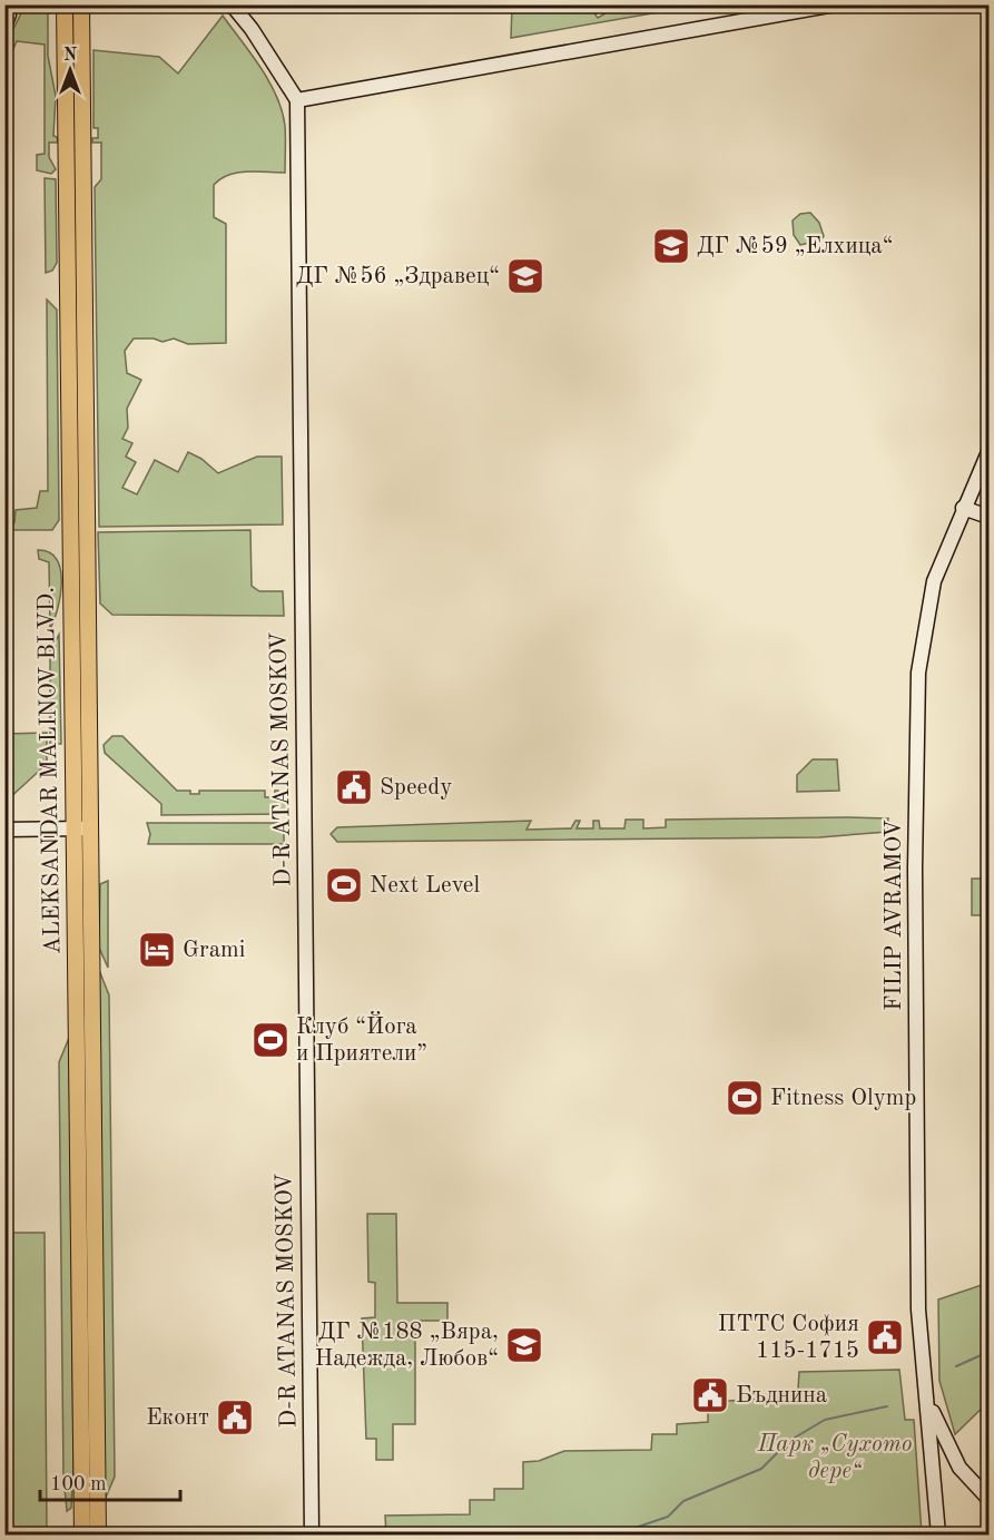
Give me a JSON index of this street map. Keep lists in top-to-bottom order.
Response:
{
  "streets": {
    "main road": ["ALEKSANDAR MALINOV BLVD."],
    "street": ["D-R ATANAS MOSKOV", "FILIP AVRAMOV"]
  },
  "parks": ["Парк „Сухото дере“"],
  "places": {
    "school or university": ["ДГ №59 „Елхица“", "ДГ №56 „Здравец“", "ДГ №188 „Вяра, Надежда, Любов“"],
    "public building": [
      "Speedy",
      "ПТТС София 115-1715",
      "Бъднина",
      "Еконт"
    ],
    "sports": ["Next Level", "Клуб “Йога и Приятели”", "Fitness Olymp"],
    "hotel": ["Grami"]
  },
  "scale_bar": "100 m",
  "north": "top"
}
